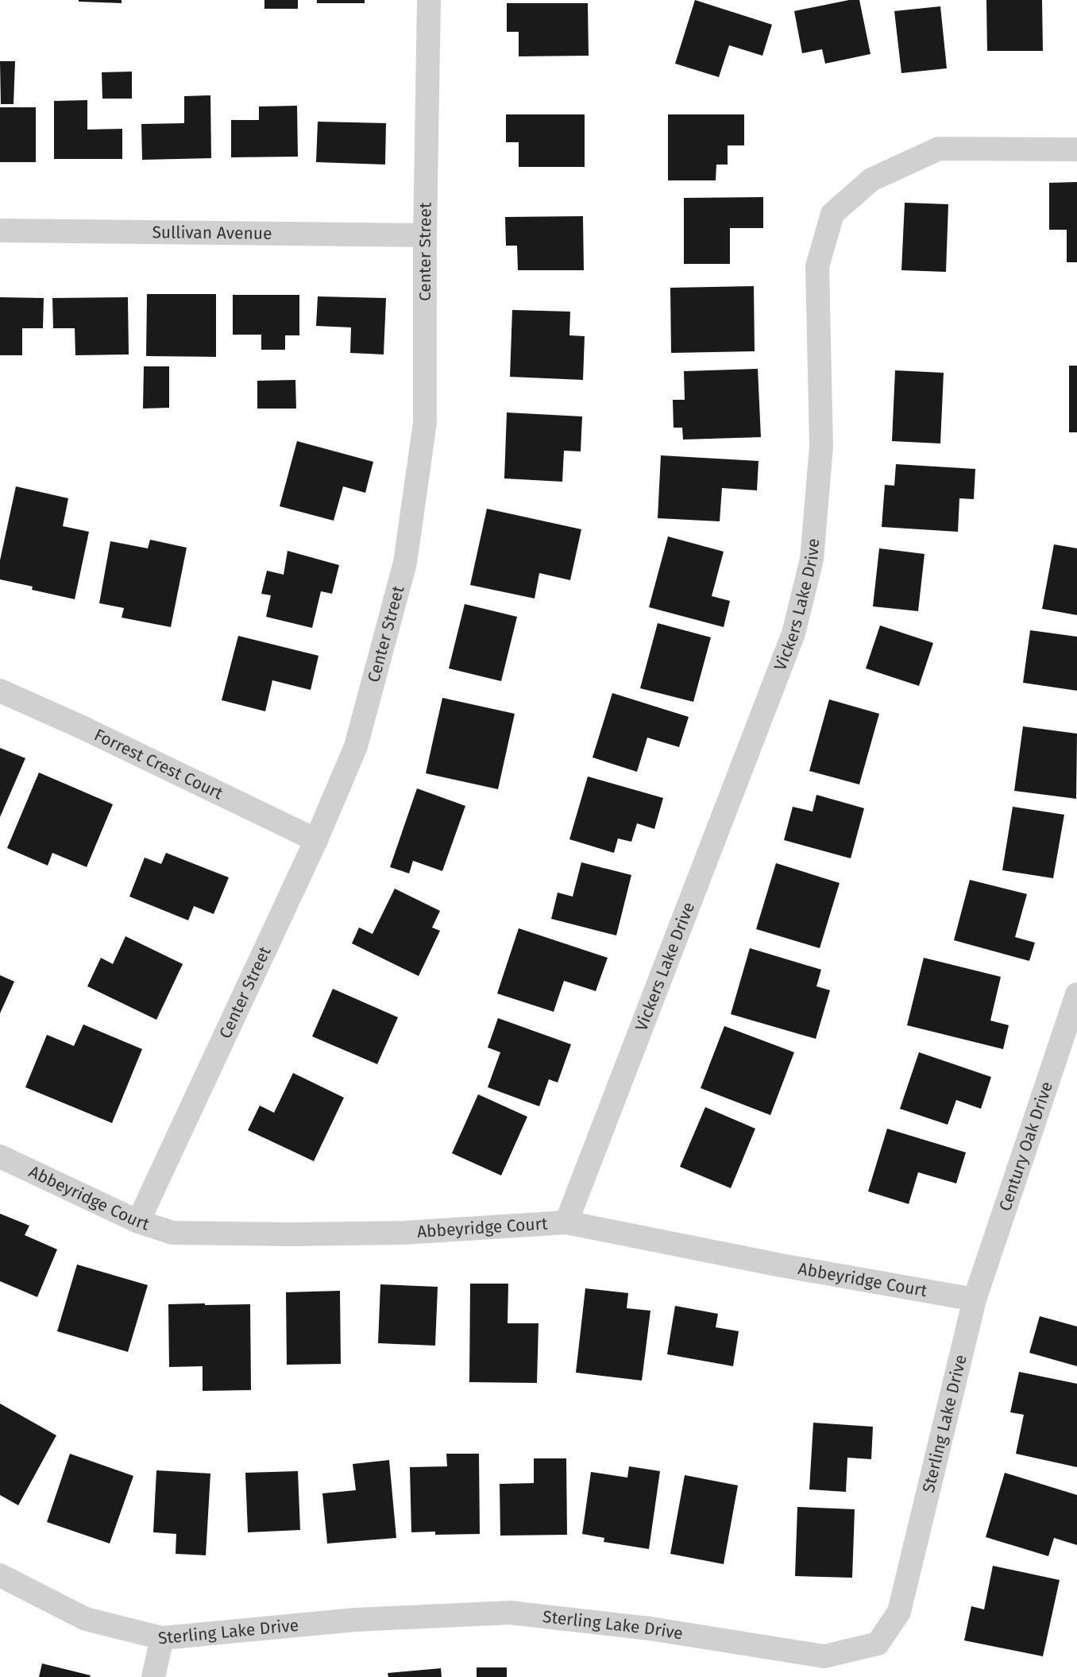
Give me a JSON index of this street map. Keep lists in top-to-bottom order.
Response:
{
  "streets": {
    "street": [
      "Sullivan Avenue",
      "Center Street",
      "Vickers Lake Drive",
      "Forrest Crest Court",
      "Century Oak Drive",
      "Abbeyridge Court",
      "Sterling Lake Drive"
    ]
  },
  "crossings": [
    ["Sullivan Avenue", "Center Street"],
    ["Center Street", "Forrest Crest Court"],
    ["Center Street", "Abbeyridge Court"],
    ["Vickers Lake Drive", "Abbeyridge Court"],
    ["Century Oak Drive", "Abbeyridge Court"],
    ["Century Oak Drive", "Sterling Lake Drive"],
    ["Abbeyridge Court", "Sterling Lake Drive"]
  ]
}
